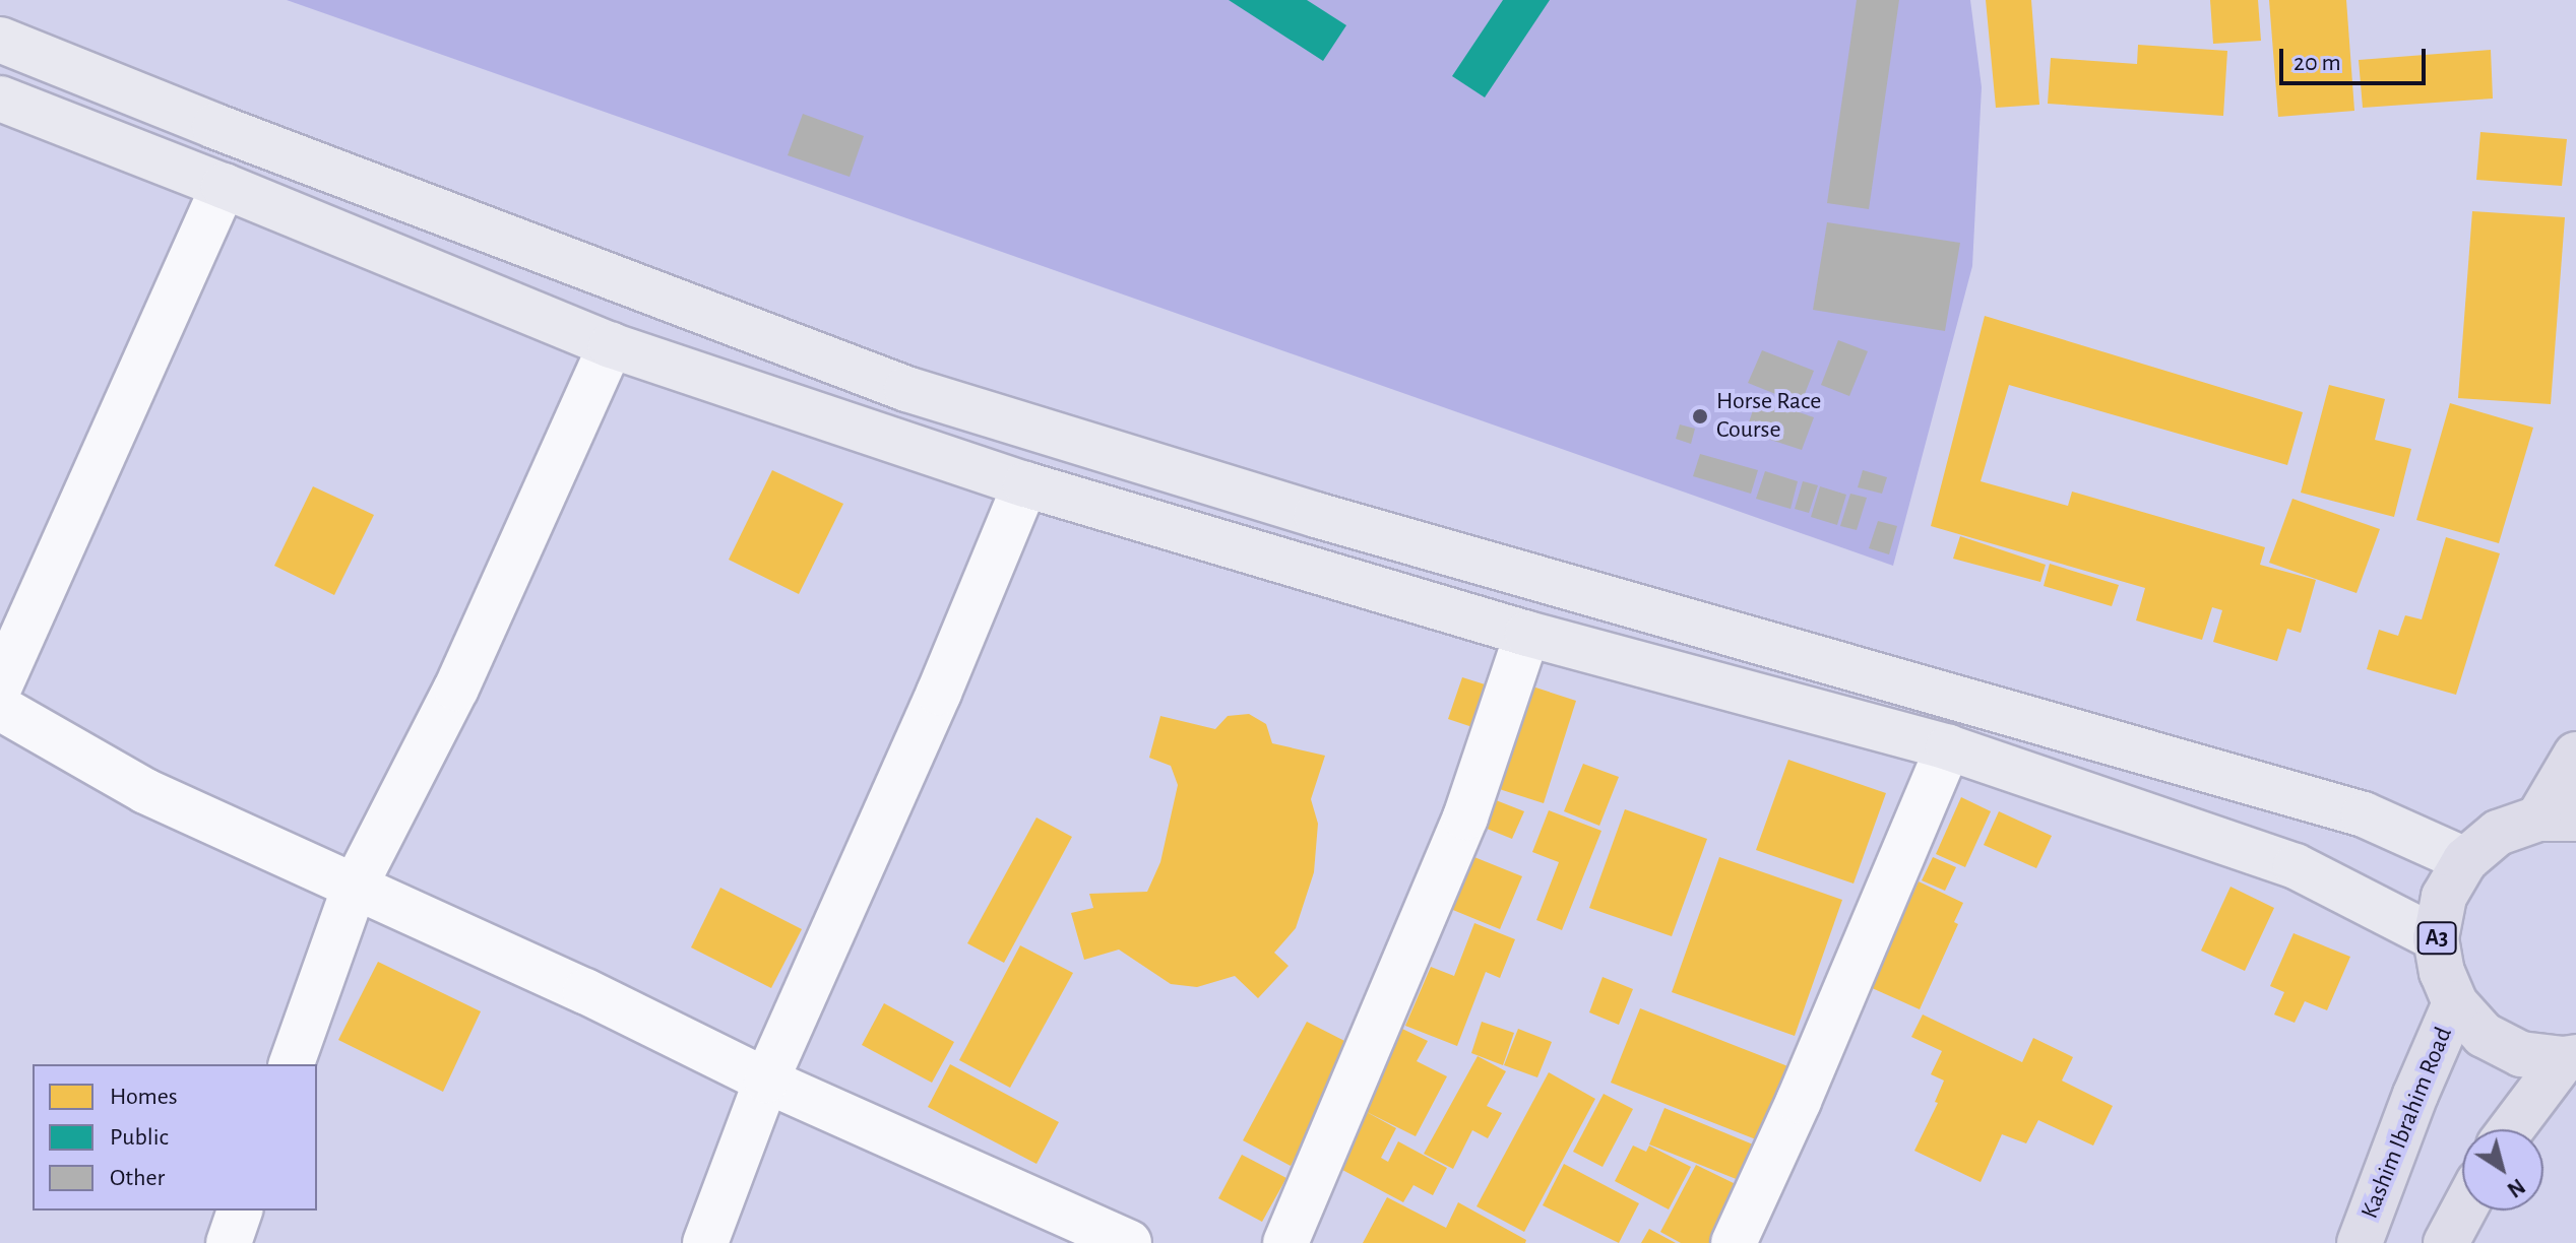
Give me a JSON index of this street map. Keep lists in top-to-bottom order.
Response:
{
  "streets": {
    "highway": ["A3", "Kashim Ibrahim Road"]
  },
  "crossings": [
    ["A3", "Kashim Ibrahim Road"]
  ],
  "places": ["Horse Race Course"],
  "legend": ["Homes", "Public", "Other"],
  "scale_bar": "20 m",
  "north": "bottom right"
}
